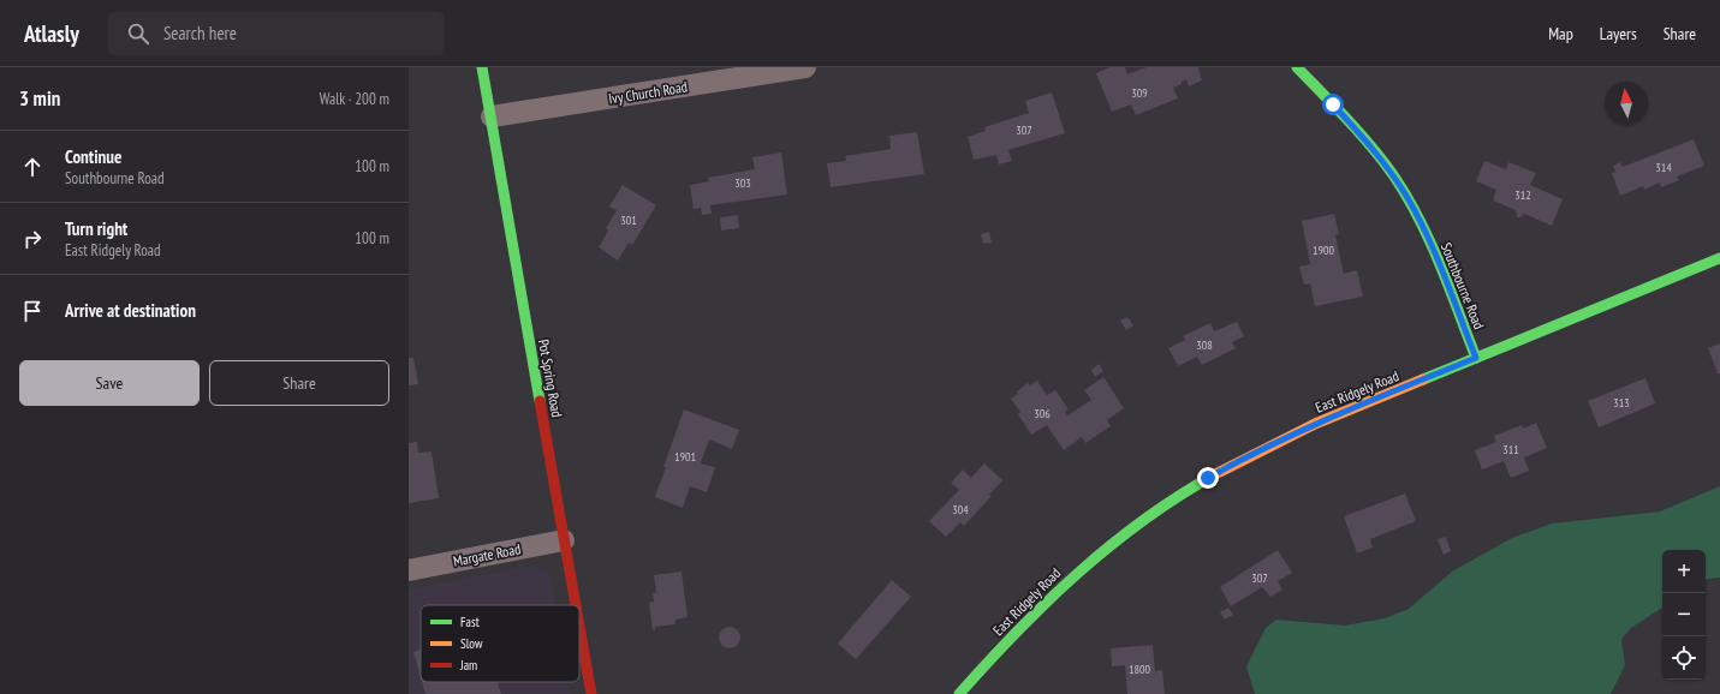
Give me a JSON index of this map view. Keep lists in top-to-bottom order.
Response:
{
  "streets": {
    "street": [
      "Ivy Church Road",
      "Southbourne Road",
      "Pot Spring Road",
      "East Ridgely Road",
      "Margate Road"
    ]
  },
  "crossings": [
    ["Ivy Church Road", "Pot Spring Road"],
    ["Southbourne Road", "East Ridgely Road"],
    ["Pot Spring Road", "Margate Road"]
  ],
  "house_numbers": [
    "309",
    "307",
    "314",
    "303",
    "312",
    "301",
    "1900",
    "308",
    "313",
    "306",
    "311",
    "1901",
    "304",
    "307",
    "1800"
  ],
  "legend": ["Fast", "Slow", "Jam"],
  "north": "top",
  "page": {
    "header": "Atlasly",
    "search": "Search here",
    "nav": ["Map", "Layers", "Share"],
    "heading": ["3 min", "Walk · 200 m"],
    "list": [
      ["Continue", "Southbourne Road", "100 m"],
      ["Turn right", "East Ridgely Road", "100 m"],
      "Arrive at destination"
    ],
    "buttons": ["Save", "Share"],
    "map_buttons": ["+", "−"]
  }
}
